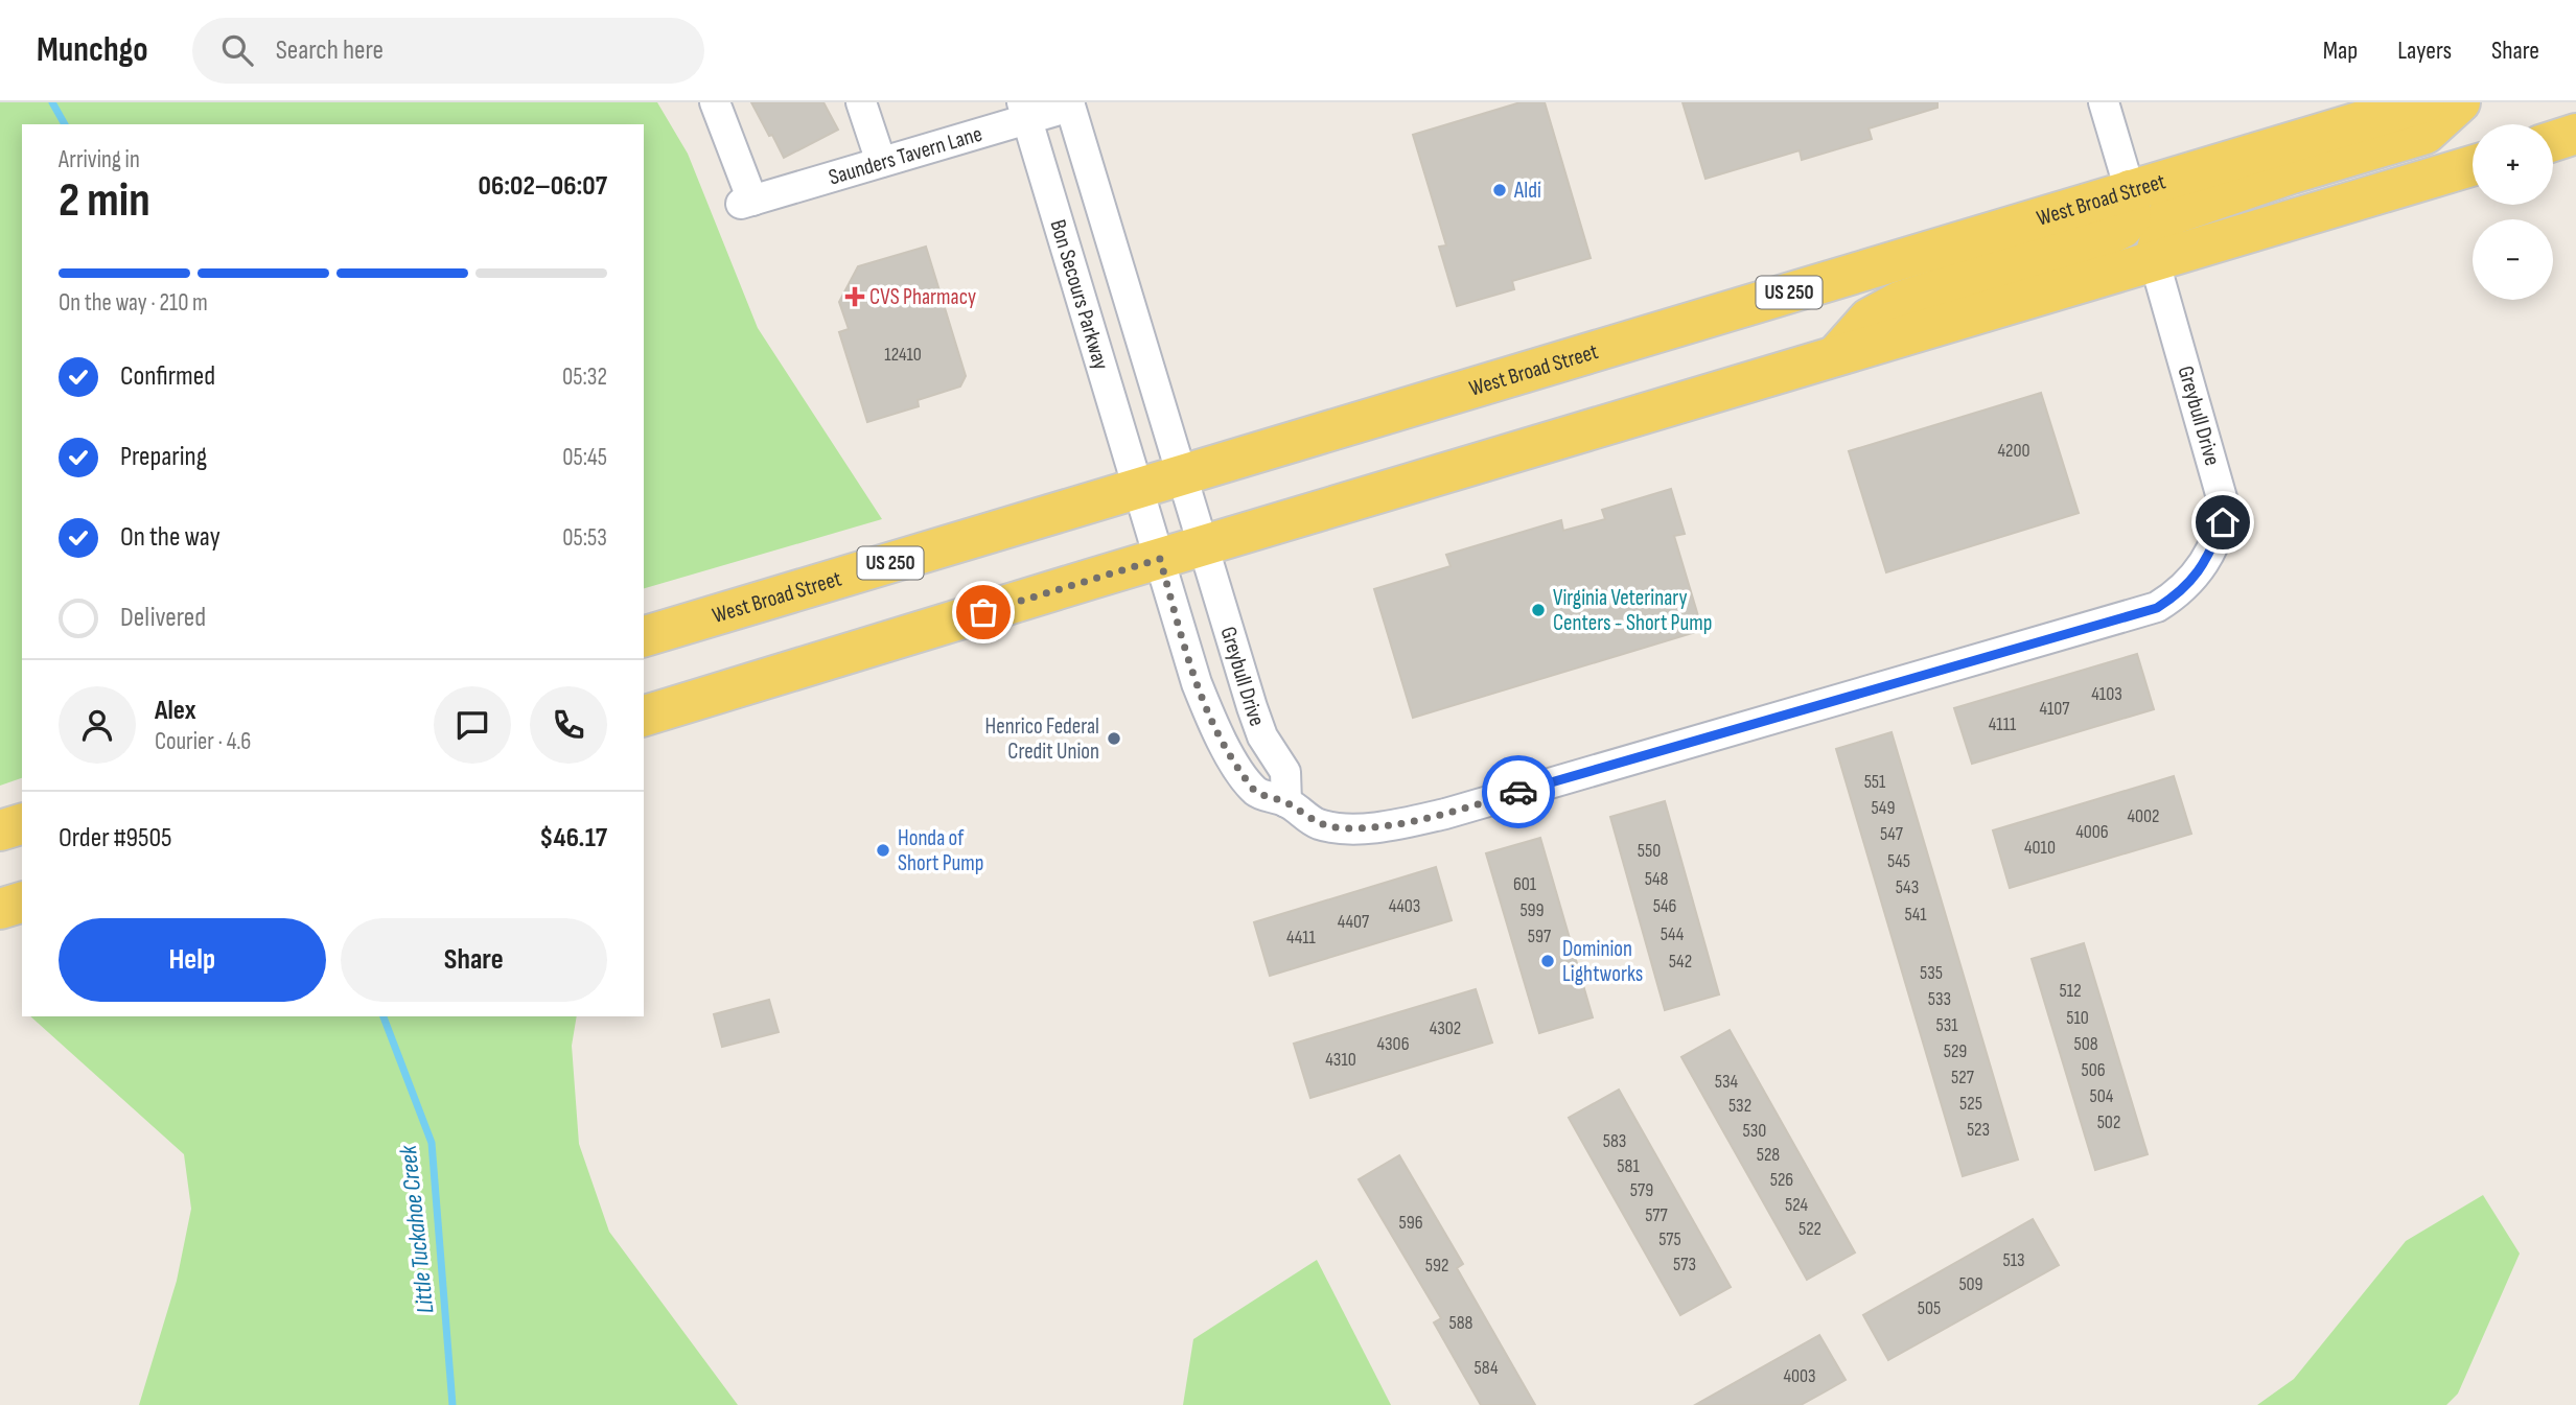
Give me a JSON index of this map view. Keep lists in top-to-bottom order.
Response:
{
  "streets": {
    "main road": ["West Broad Street", "US 250"],
    "street": ["Saunders Tavern Lane", "Bon Secours Parkway", "Greybull Drive"]
  },
  "crossings": [
    ["Saunders Tavern Lane", "Bon Secours Parkway"],
    ["West Broad Street", "Bon Secours Parkway"],
    ["West Broad Street", "Greybull Drive"],
    ["Bon Secours Parkway", "Greybull Drive"]
  ],
  "water": ["Little Tuckahoe Creek"],
  "places": {
    "other": [
      "Aldi",
      "Virginia Veterinary Centers - Short Pump",
      "Henrico Federal Credit Union",
      "Honda of Short Pump",
      "Dominion Lightworks"
    ],
    "health": ["CVS Pharmacy"]
  },
  "house_numbers": [
    "12410",
    "4200",
    "4103",
    "4107",
    "4111",
    "551",
    "549",
    "4002",
    "4006",
    "547",
    "4010",
    "550",
    "545",
    "548",
    "601",
    "543",
    "4403",
    "546",
    "599",
    "541",
    "4407",
    "544",
    "597",
    "4411",
    "542",
    "535",
    "512",
    "533",
    "510",
    "531",
    "4302",
    "4306",
    "508",
    "529",
    "4310",
    "506",
    "527",
    "534",
    "504",
    "525",
    "532",
    "502",
    "523",
    "530",
    "583",
    "528",
    "581",
    "526",
    "579",
    "524",
    "577",
    "596",
    "522",
    "575",
    "513",
    "573",
    "592",
    "509",
    "505",
    "588",
    "584",
    "4003"
  ],
  "page": {
    "header": "Munchgo",
    "search": "Search here",
    "nav": ["Map", "Layers", "Share"],
    "map_buttons": ["+", "−"],
    "heading": ["2 min", "Arriving in", "06:02–06:07"],
    "panel": [
      "Alex",
      "Courier · 4.6",
      "Order #9505",
      "$46.17"
    ],
    "bar": "On the way · 210 m",
    "list": [
      ["Confirmed", "05:32"],
      ["Preparing", "05:45"],
      ["On the way", "05:53"],
      "Delivered"
    ],
    "buttons": ["Help", "Share"]
  }
}
